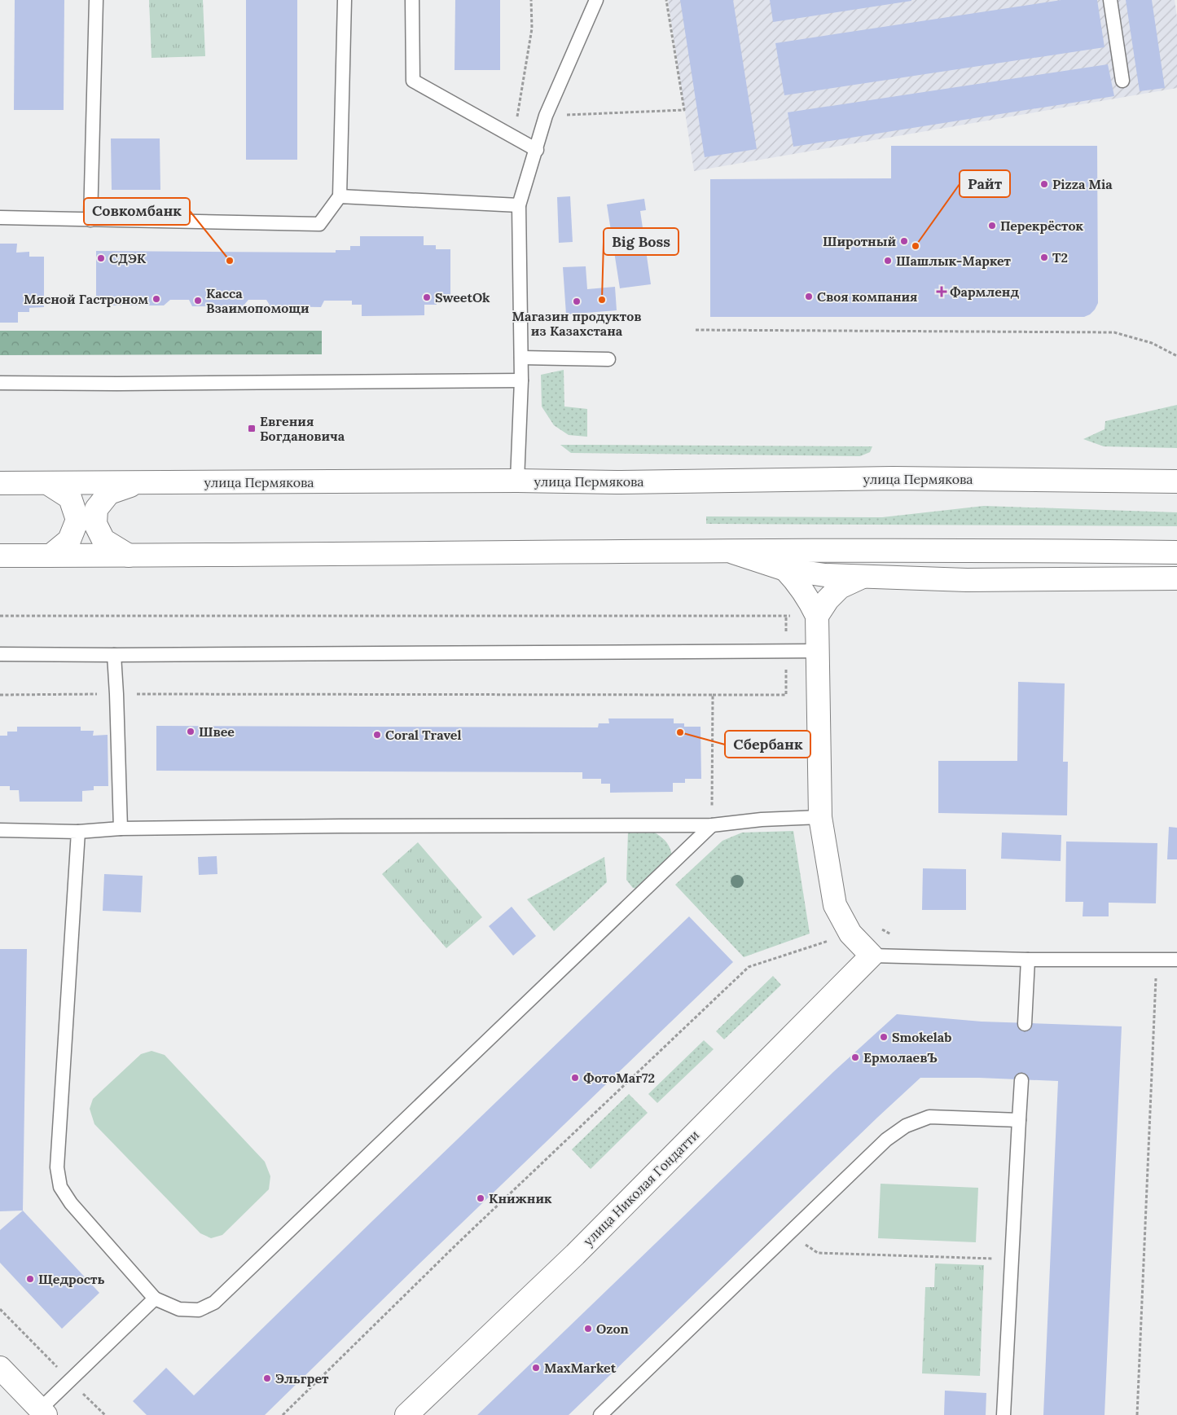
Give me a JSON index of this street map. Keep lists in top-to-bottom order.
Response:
{
  "streets": {
    "main road": ["улица Пермякова", "улица Николая Гондатти"]
  },
  "places": {
    "other": [
      "Pizza Mia",
      "Перекрёсток",
      "Широтный",
      "Райт",
      "T2",
      "СДЭК",
      "Совкомбанк",
      "Шашлык-Маркет",
      "Своя компания",
      "SweetOk",
      "Мясной Гастроном",
      "Big Boss",
      "Касса Взаимопомощи",
      "Магазин продуктов из Казахстана",
      "Швее",
      "Сбербанк",
      "Coral Travel",
      "Smokelab",
      "ЕрмолаевЪ",
      "ФотоМаг72",
      "Книжник",
      "Щедрость",
      "Ozon",
      "MaxMarket",
      "Эльгрет"
    ],
    "health": ["Фармленд"],
    "transit": ["Евгения Богдановича"]
  }
}
